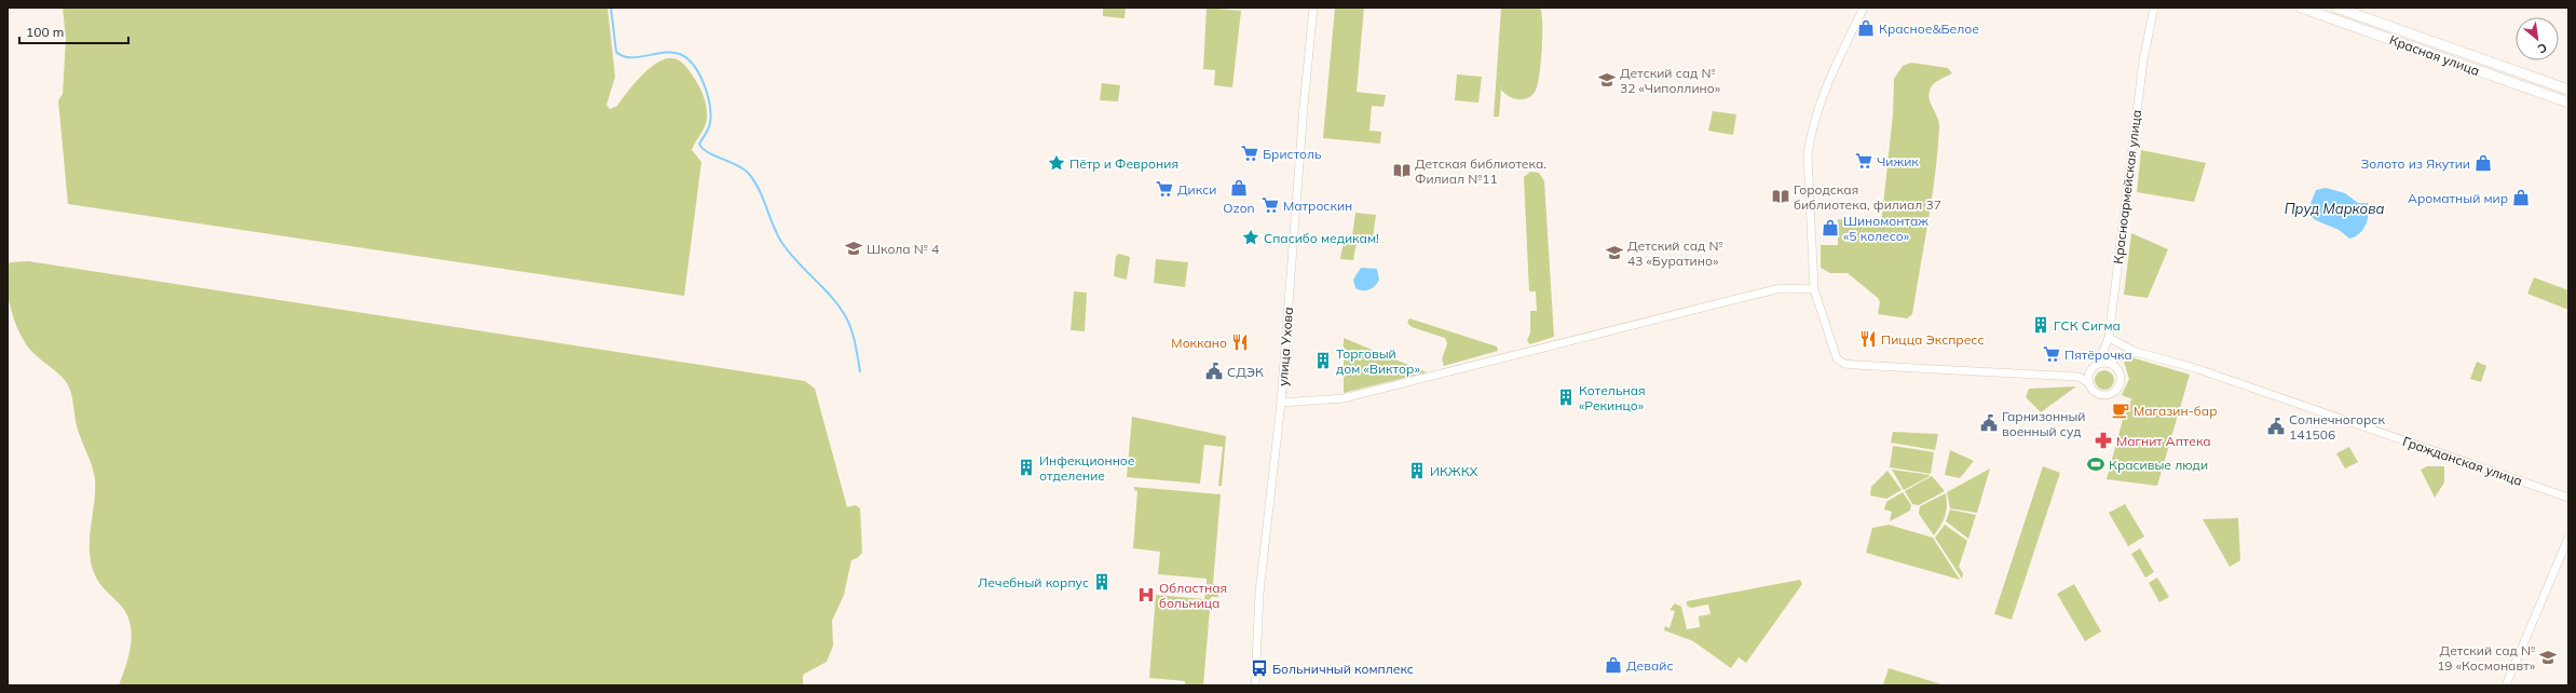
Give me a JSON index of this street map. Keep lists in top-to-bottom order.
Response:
{
  "streets": {
    "highway": ["Красная улица"],
    "street": ["Красноармейская улица", "улица Ухова", "Гражданская улица"]
  },
  "water": ["Пруд Маркова"],
  "places": {
    "shop": [
      "Красное&Белое",
      "Золото из Якутии",
      "Ozon",
      "Ароматный мир",
      "Шиномонтаж «5 колесо»",
      "Девайс"
    ],
    "school or university": [
      "Детский сад № 32 «Чиполлино»",
      "Школа № 4",
      "Детский сад № 43 «Буратино»",
      "Детский сад № 19 «Космонавт»"
    ],
    "supermarket": [
      "Бристоль",
      "Чижик",
      "Дикси",
      "Матроскин",
      "Пятёрочка"
    ],
    "place": ["Пётр и Феврония", "Спасибо медикам!"],
    "library": ["Детская библиотека. Филиал №11", "Городская библиотека, филиал 37"],
    "building": [
      "ГСК Сигма",
      "Торговый дом «Виктор»",
      "Котельная «Рекинцо»",
      "Инфекционное отделение",
      "ИКЖКХ",
      "Лечебный корпус"
    ],
    "restaurant": ["Пицца Экспресс", "Моккано"],
    "public building": ["СДЭК", "Гарнизонный военный суд", "Солнечногорск 141506"],
    "cafe": ["Магазин-бар"],
    "pharmacy": ["Магнит Аптека"],
    "sports": ["Красивые люди"],
    "hospital": ["Областная больница"],
    "bus stop": ["Больничный комплекс"]
  },
  "scale_bar": "100 m",
  "north": "bottom right"
}
